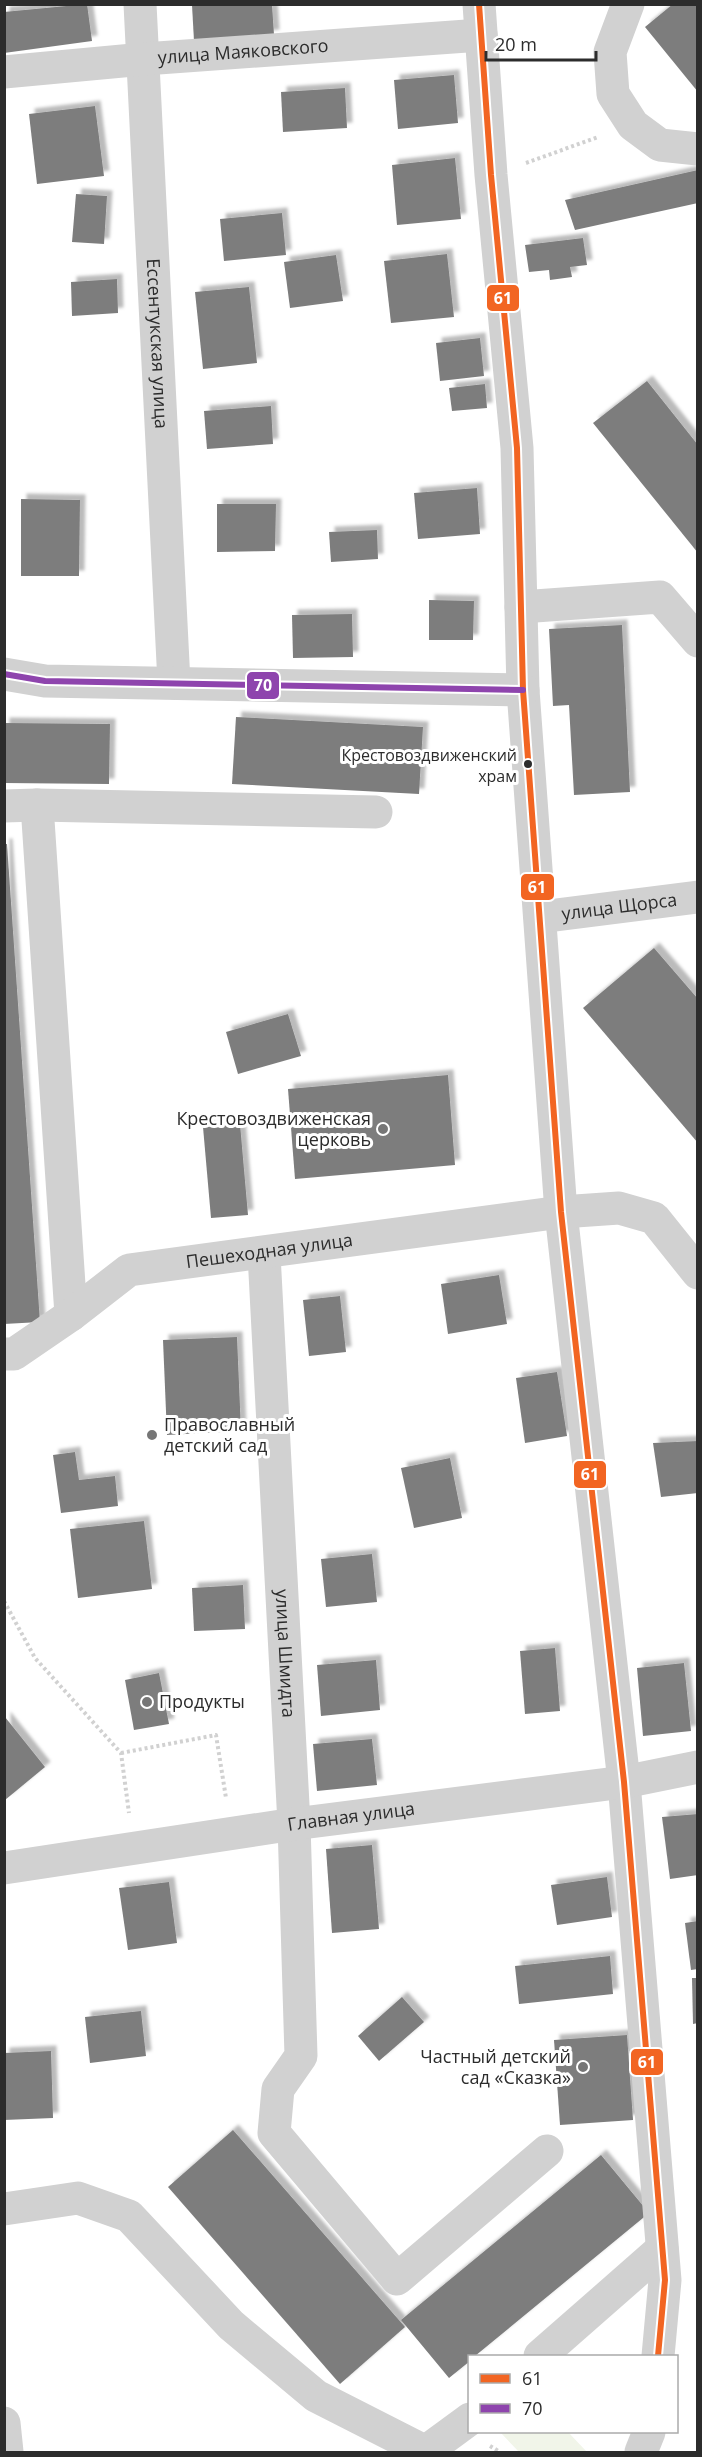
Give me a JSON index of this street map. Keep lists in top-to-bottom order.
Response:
{
  "streets": {
    "street": [
      "улица Маяковского",
      "Ессентукская улица",
      "улица Щорса",
      "Пешеходная улица",
      "улица Шмидта",
      "Главная улица"
    ]
  },
  "crossings": [
    ["улица Маяковского", "Ессентукская улица"],
    ["Пешеходная улица", "улица Шмидта"],
    ["улица Шмидта", "Главная улица"]
  ],
  "places": [
    "Крестовоздвиженский храм",
    "Крестовоздвиженская церковь",
    "Православный детский сад",
    "Продукты",
    "Частный детский сад «Сказка»"
  ],
  "lines": ["transit line 61", "transit line 70"],
  "legend": ["61", "70"],
  "scale_bar": "20 m"
}
